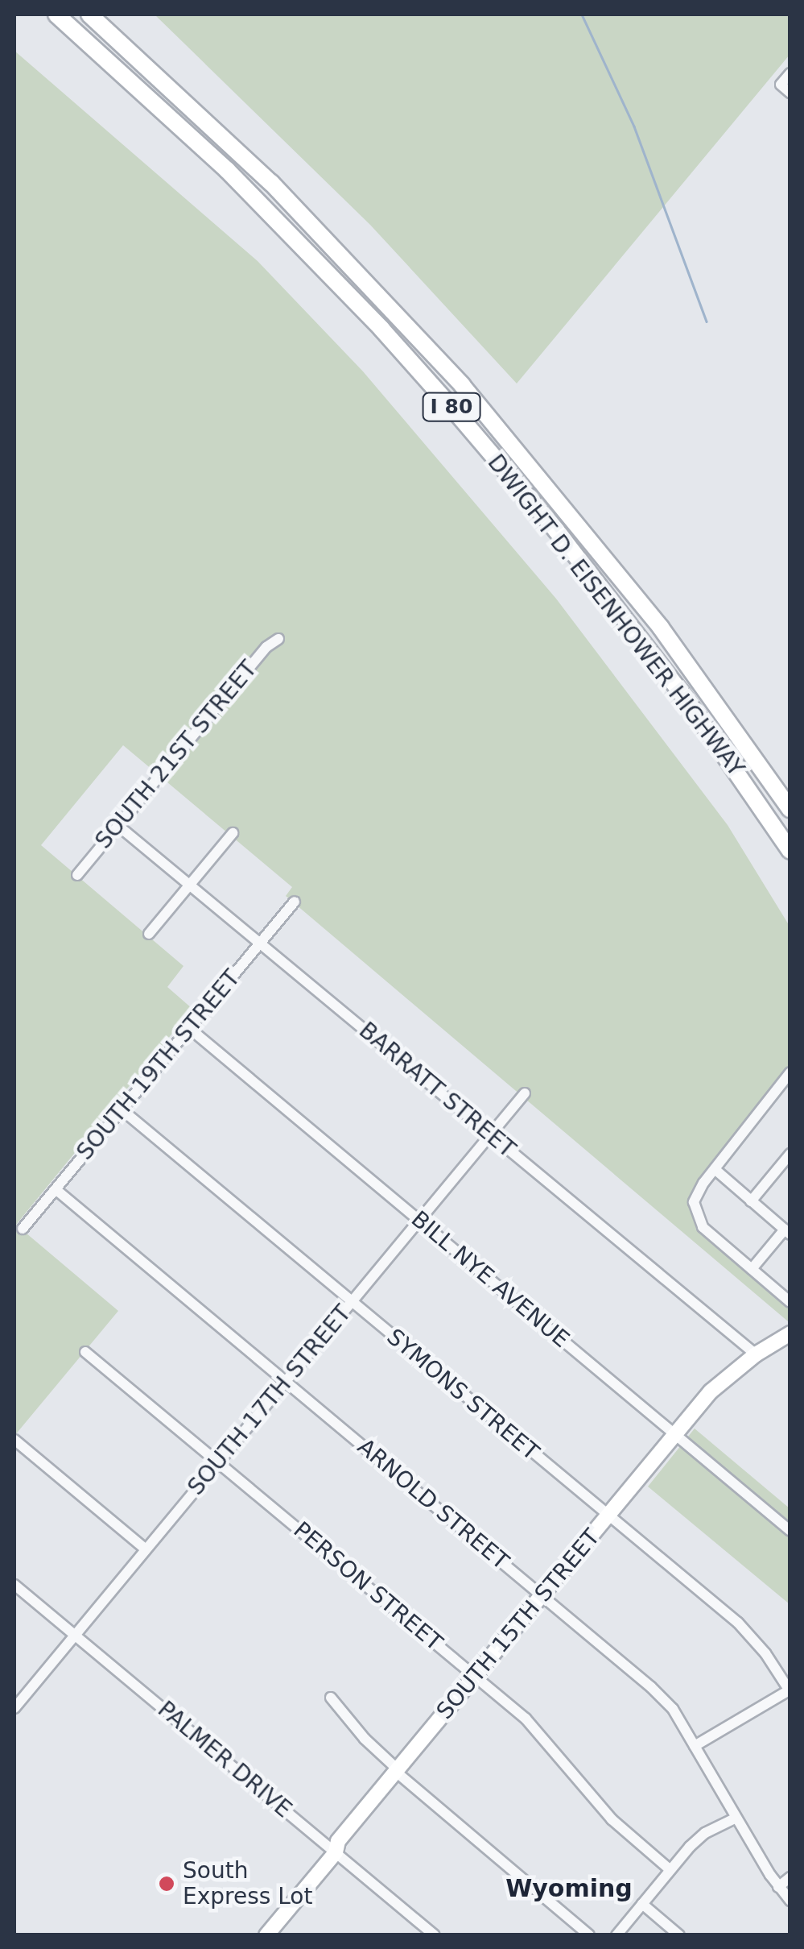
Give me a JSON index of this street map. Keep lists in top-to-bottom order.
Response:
{
  "streets": {
    "highway": ["I 80", "DWIGHT D. EISENHOWER HIGHWAY"],
    "main road": ["SOUTH 15TH STREET"],
    "street": [
      "SOUTH 21ST STREET",
      "SOUTH 19TH STREET",
      "BARRATT STREET",
      "BILL NYE AVENUE",
      "SYMONS STREET",
      "SOUTH 17TH STREET",
      "ARNOLD STREET",
      "PERSON STREET",
      "PALMER DRIVE"
    ]
  },
  "crossings": [
    ["SOUTH 21ST STREET", "BARRATT STREET"],
    ["SOUTH 19TH STREET", "BARRATT STREET"],
    ["SOUTH 19TH STREET", "BILL NYE AVENUE"],
    ["SOUTH 19TH STREET", "SYMONS STREET"],
    ["SOUTH 19TH STREET", "ARNOLD STREET"],
    ["BARRATT STREET", "SOUTH 17TH STREET"],
    ["BARRATT STREET", "SOUTH 15TH STREET"],
    ["BILL NYE AVENUE", "SOUTH 17TH STREET"],
    ["BILL NYE AVENUE", "SOUTH 15TH STREET"],
    ["SYMONS STREET", "SOUTH 17TH STREET"],
    ["SYMONS STREET", "SOUTH 15TH STREET"],
    ["SOUTH 17TH STREET", "ARNOLD STREET"],
    ["SOUTH 17TH STREET", "PERSON STREET"],
    ["SOUTH 17TH STREET", "PALMER DRIVE"],
    ["ARNOLD STREET", "SOUTH 15TH STREET"],
    ["PERSON STREET", "SOUTH 15TH STREET"],
    ["SOUTH 15TH STREET", "PALMER DRIVE"]
  ],
  "districts": ["Wyoming"],
  "places": ["South Express Lot"]
}
